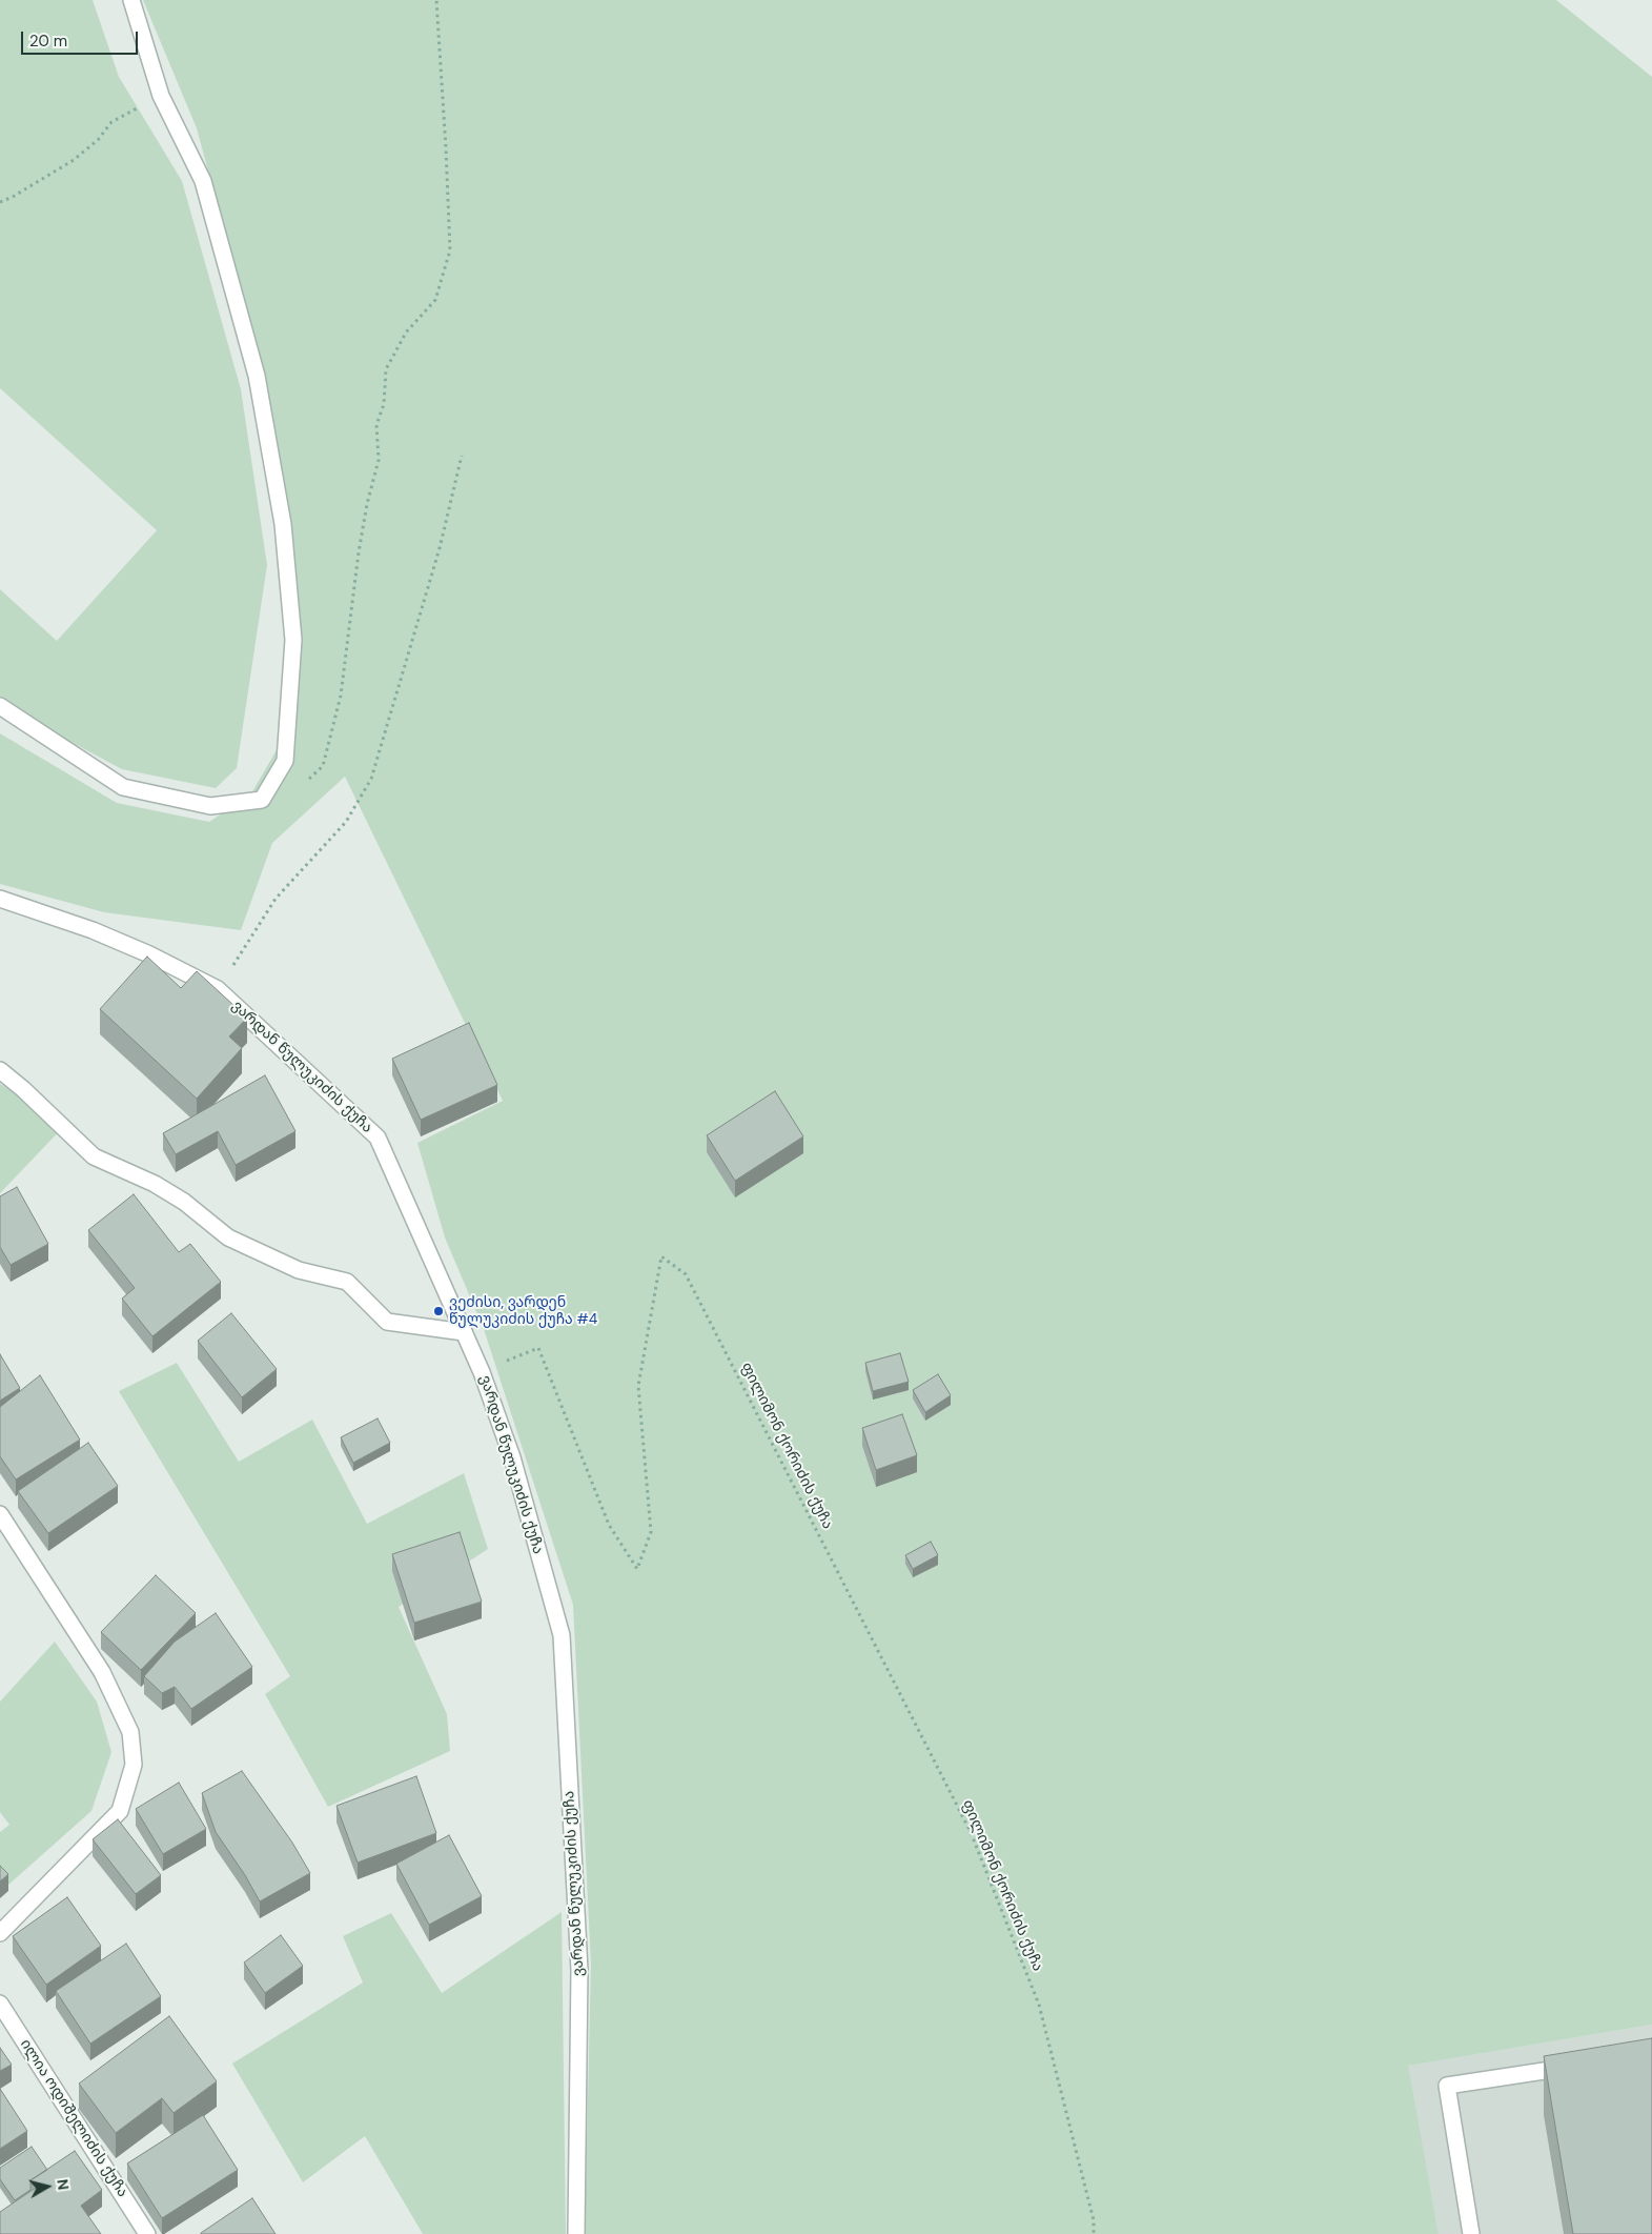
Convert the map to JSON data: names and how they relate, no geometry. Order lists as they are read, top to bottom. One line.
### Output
{"streets":{"street":["ვარდან წულუკიძის ქუჩა","ილია ოდიშელიძის ქუჩა"],"path":["ფილიმონ ქორიძის ქუჩა"]},"crossings":[["ვარდან წულუკიძის ქუჩა","ფილიმონ ქორიძის ქუჩა"]],"places":["ვეძისი, ვარდენ წულუკიძის ქუჩა #4"],"scale_bar":"20 m","north":"right"}
